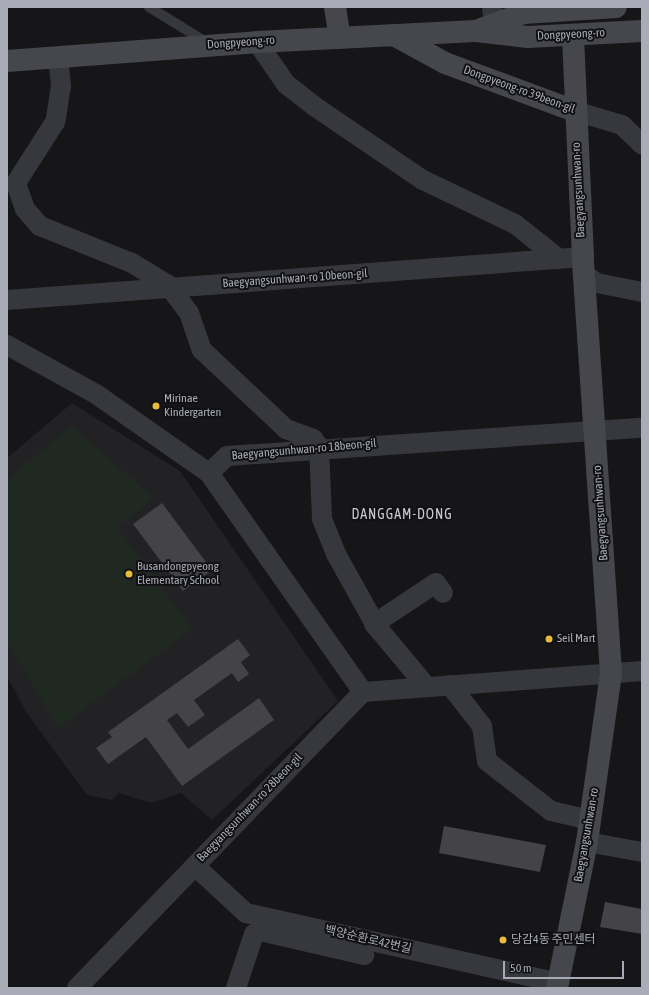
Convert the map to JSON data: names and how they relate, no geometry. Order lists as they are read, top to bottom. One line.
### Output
{"streets":{"main road":["Dongpyeong-ro","Dongpyeong-ro 39beon-gil","Baegyangsunhwan-ro"],"street":["Baegyangsunhwan-ro 10beon-gil","Baegyangsunhwan-ro 18beon-gil","Baegyangsunhwan-ro 28beon-gil","백양순환로42번길"]},"crossings":[["Dongpyeong-ro","Dongpyeong-ro 39beon-gil"],["Dongpyeong-ro","Baegyangsunhwan-ro"],["Dongpyeong-ro 39beon-gil","Baegyangsunhwan-ro"],["Baegyangsunhwan-ro","Baegyangsunhwan-ro 10beon-gil"],["Baegyangsunhwan-ro","Baegyangsunhwan-ro 18beon-gil"],["Baegyangsunhwan-ro","백양순환로42번길"],["Baegyangsunhwan-ro 28beon-gil","백양순환로42번길"]],"districts":["DANGGAM-DONG"],"places":["Mirinae Kindergarten","Busandongpyeong Elementary School","Seil Mart","당감4동 주민센터"],"scale_bar":"50 m"}
